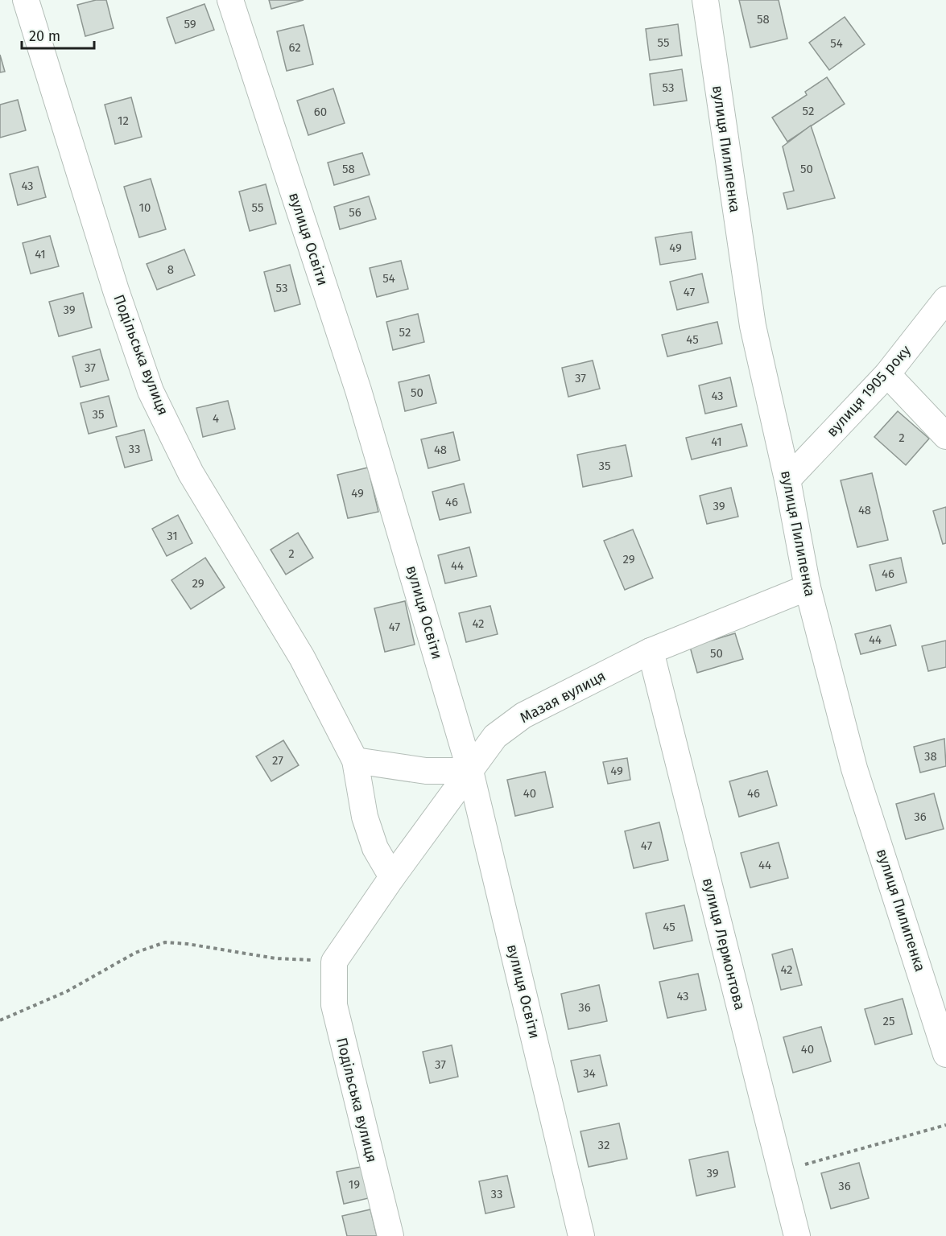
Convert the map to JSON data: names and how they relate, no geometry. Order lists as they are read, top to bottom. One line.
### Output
{"streets":{"street":["вулиця Пилипенка","вулиця Освіти","Подільська вулиця","вулиця 1905 року","Мазая вулиця","вулиця Лермонтова"]},"crossings":[["вулиця Пилипенка","вулиця 1905 року"],["вулиця Пилипенка","Мазая вулиця"],["вулиця Освіти","Мазая вулиця"],["Подільська вулиця","Мазая вулиця"],["Мазая вулиця","вулиця Лермонтова"]],"house_numbers":["58","59","55","54","62","53","52","60","12","58","50","43","10","55","56","49","41","8","54","53","47","39","52","45","37","37","50","43","35","4","2","41","33","48","35","49","46","39","48","31","2","29","44","46","29","42","47","44","50","38","27","49","40","46","36","47","44","45","42","43","36","25","40","37","34","32","39","19","36","33"],"scale_bar":"20 m"}
